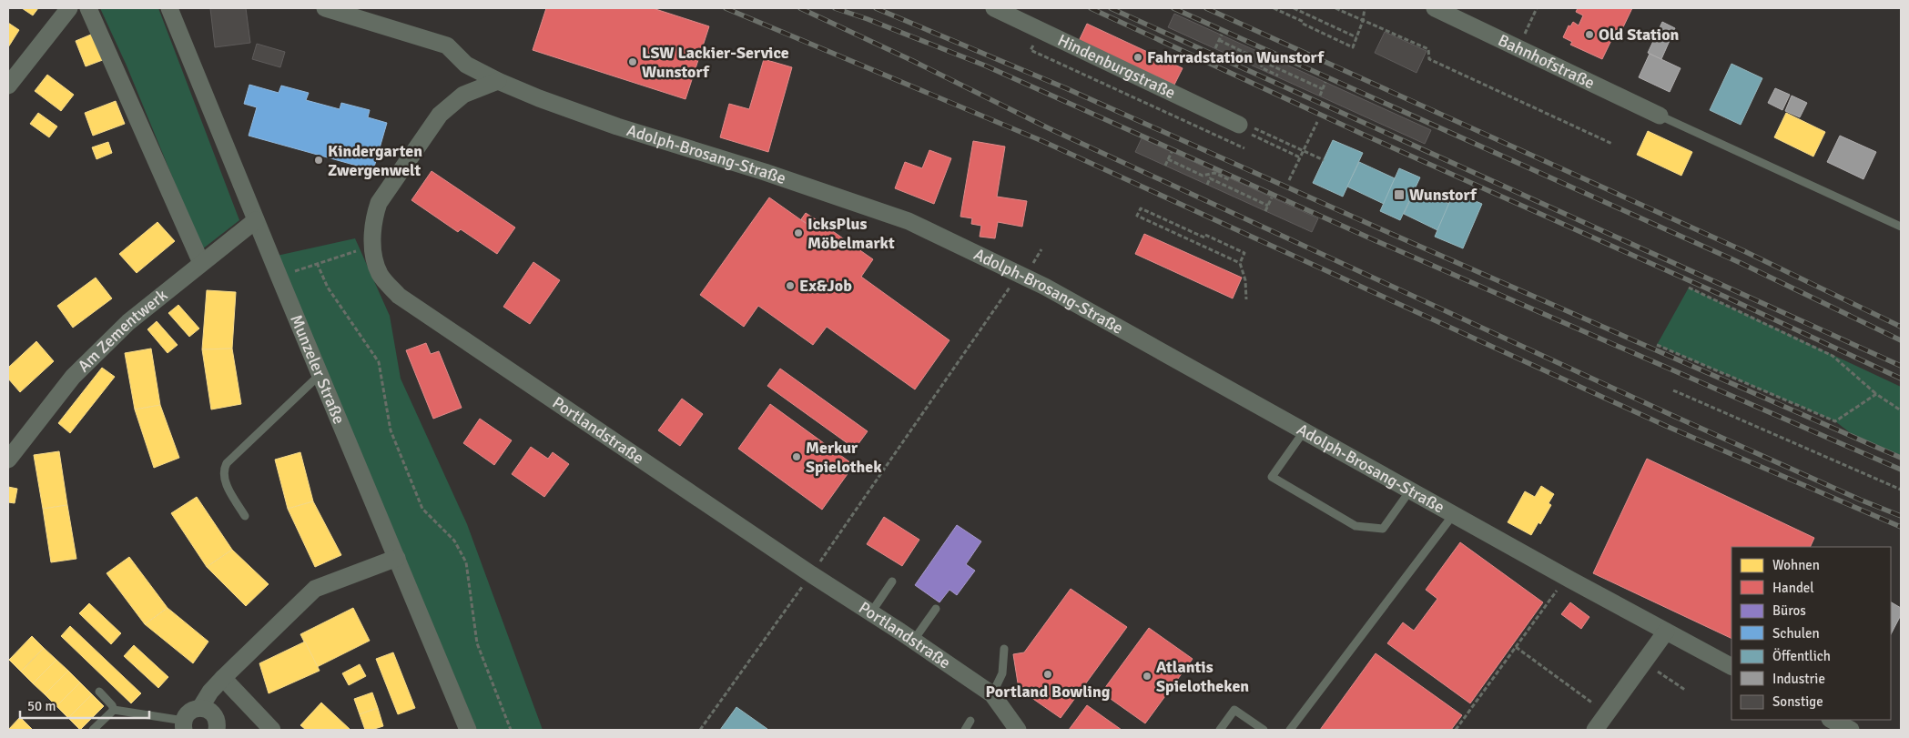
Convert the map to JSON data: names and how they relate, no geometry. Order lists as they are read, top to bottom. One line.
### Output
{"streets":{"street":["Bahnhofstraße","Hindenburgstraße","Adolph-Brosang-Straße","Am Zementwerk","Munzeler Straße","Portlandstraße"]},"crossings":[["Adolph-Brosang-Straße","Portlandstraße"],["Am Zementwerk","Munzeler Straße"]],"places":{"other":["Old Station","Fahrradstation Wunstorf","LSW Lackier-Service Wunstorf","Kindergarten Zwergenwelt","IcksPlus Möbelmarkt","Ex&Job","Merkur Spielothek","Portland Bowling","Atlantis Spielotheken"],"transit":["Wunstorf"]},"legend":["Wohnen","Handel","Büros","Schulen","Öffentlich","Industrie","Sonstige"],"scale_bar":"50 m"}
